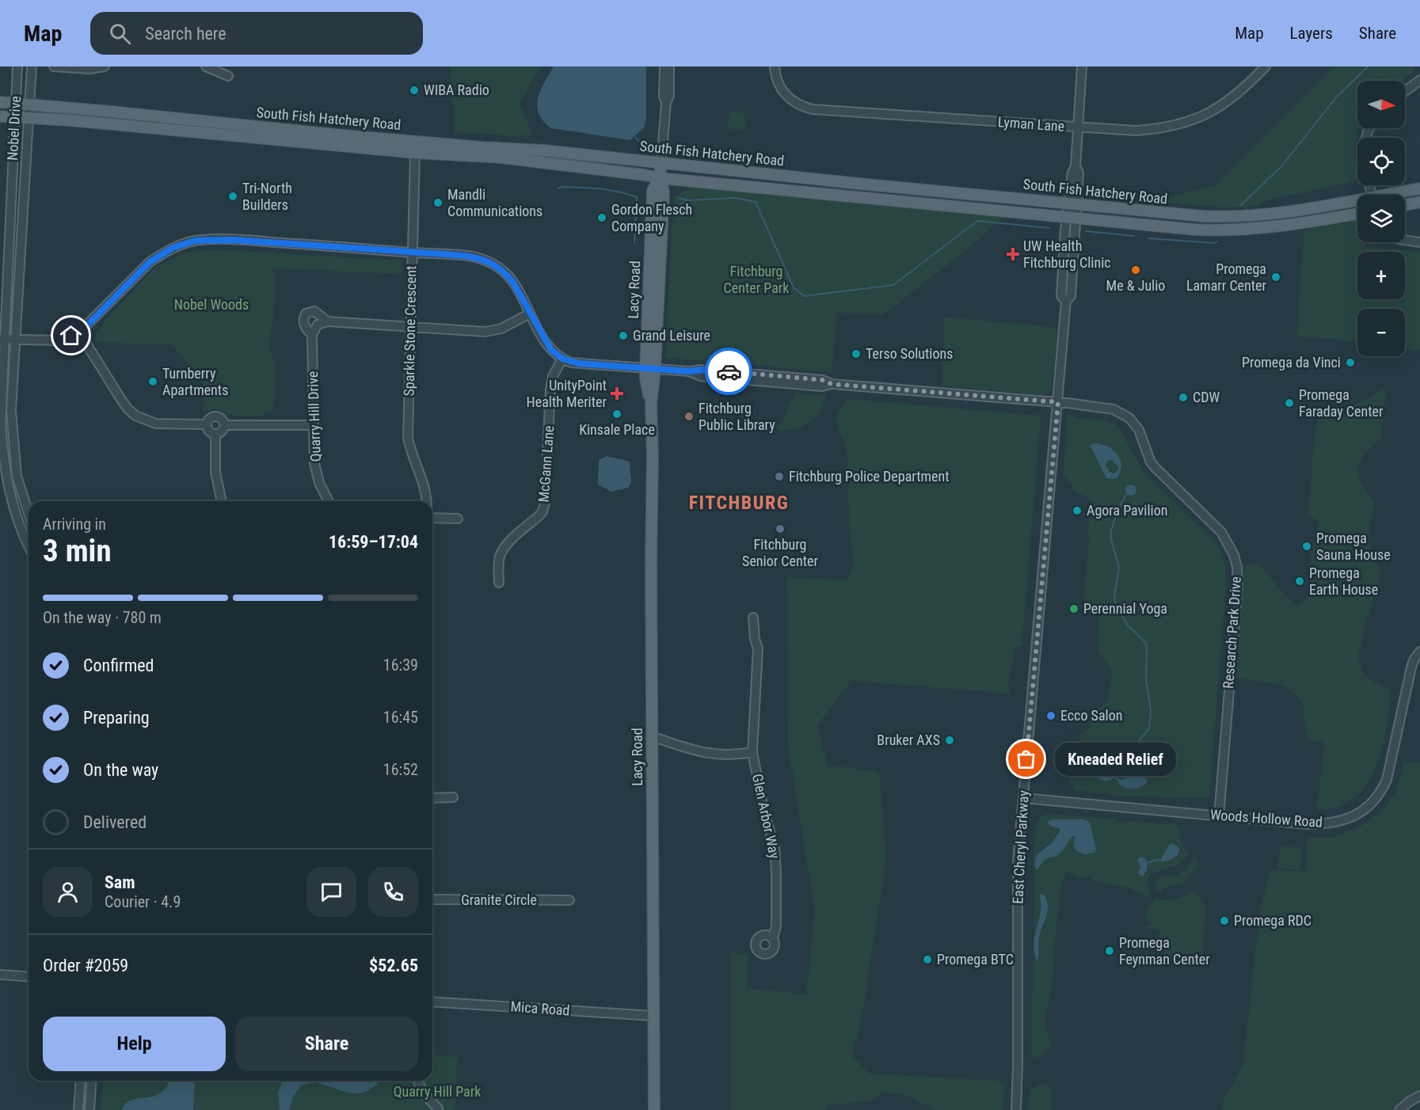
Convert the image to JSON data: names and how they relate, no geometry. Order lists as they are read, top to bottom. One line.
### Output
{"streets":{"main road":["South Fish Hatchery Road","Lacy Road"],"street":["Lyman Lane","Nobel Drive","Sparkle Stone Crescent","Quarry Hill Drive","McGann Lane","Research Park Drive","Glen Arbor Way","Woods Hollow Road","East Cheryl Parkway","Granite Circle","Mica Road"]},"crossings":[["South Fish Hatchery Road","Nobel Drive"],["South Fish Hatchery Road","Lacy Road"],["South Fish Hatchery Road","Sparkle Stone Crescent"],["South Fish Hatchery Road","East Cheryl Parkway"],["Lyman Lane","East Cheryl Parkway"],["Lacy Road","Research Park Drive"],["Lacy Road","Mica Road"],["McGann Lane","Research Park Drive"],["Research Park Drive","Woods Hollow Road"],["Research Park Drive","East Cheryl Parkway"],["Woods Hollow Road","East Cheryl Parkway"]],"districts":["FITCHBURG"],"parks":["Fitchburg Center Park","Nobel Woods","Quarry Hill Park"],"places":{"other":["WIBA Radio","Tri-North Builders","Mandli Communications","Gordon Flesch Company","Me & Julio","Promega Lamarr Center","Grand Leisure","Terso Solutions","Promega da Vinci","Turnberry Apartments","CDW","Promega Faraday Center","Kinsale Place","Fitchburg Public Library","Fitchburg Police Department","Agora Pavilion","Fitchburg Senior Center","Promega Sauna House","Promega Earth House","Perennial Yoga","Ecco Salon","Bruker AXS","Kneaded Relief","Promega RDC","Promega Feynman Center","Promega BTC"],"health":["UW Health Fitchburg Clinic","UnityPoint Health Meriter"]},"north":"right","page":{"header":"Map","search":"Search here","nav":["Map","Layers","Share"],"map_buttons":["+","−"],"heading":["3 min","Arriving in","16:59–17:04"],"panel":["Sam","Courier · 4.9","Order #2059","$52.65"],"bar":"On the way · 780 m","list":[["Confirmed","16:39"],["Preparing","16:45"],["On the way","16:52"],"Delivered"],"bubble":"Kneaded Relief","buttons":["Help","Share"]}}
